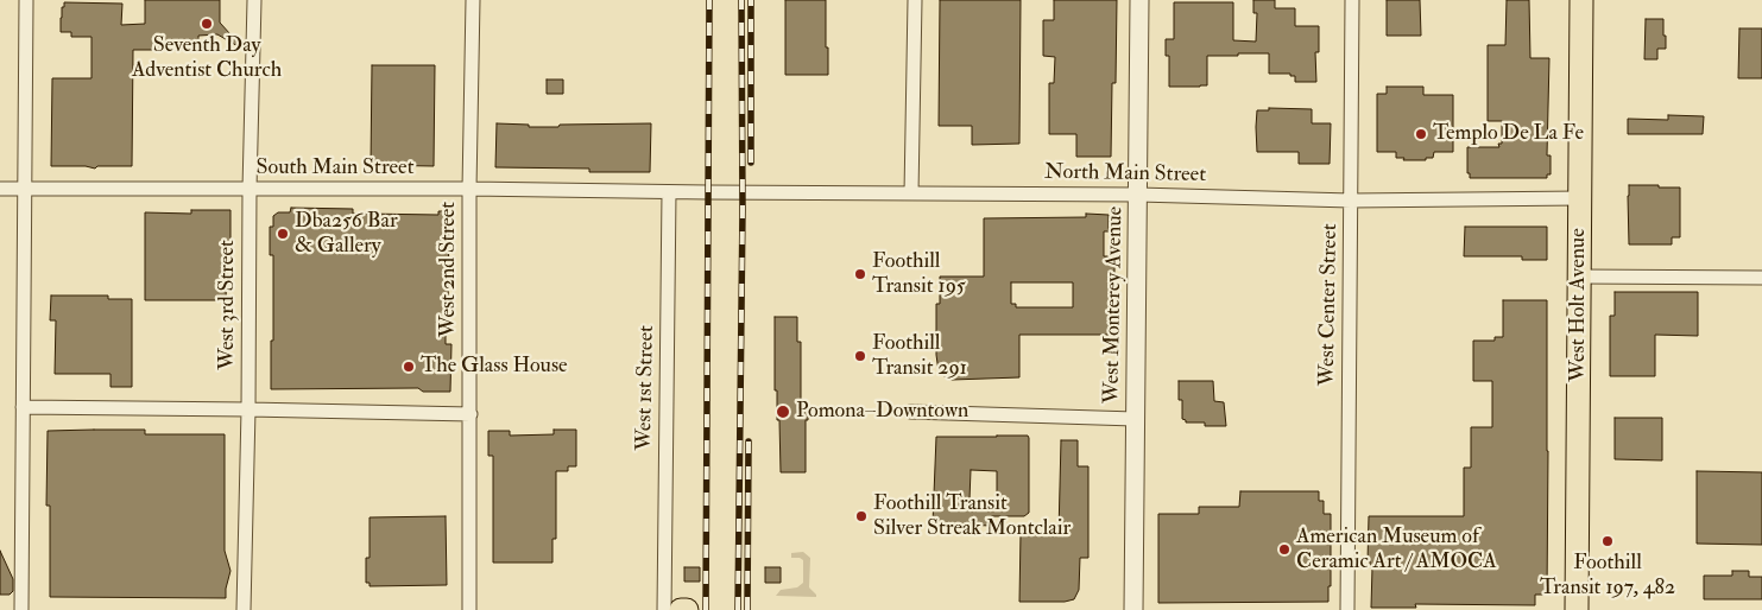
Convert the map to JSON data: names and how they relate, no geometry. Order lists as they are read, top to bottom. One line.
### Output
{"streets":{"main road":["West Holt Avenue"],"street":["South Main Street","North Main Street","West 2nd Street","West 3rd Street","West Monterey Avenue","West Center Street","West 1st Street"]},"crossings":[["South Main Street","North Main Street"],["South Main Street","West 2nd Street"],["South Main Street","West 3rd Street"],["South Main Street","West 1st Street"],["North Main Street","West Monterey Avenue"],["North Main Street","West Center Street"],["North Main Street","West Holt Avenue"],["North Main Street","West 1st Street"]],"places":["Seventh Day Adventist Church","Templo De La Fe","Dba256 Bar & Gallery","Foothill Transit 195","Foothill Transit 291","The Glass House","Pomona–Downtown","Foothill Transit Silver Streak Montclair","Foothill Transit 197, 482","American Museum of Ceramic Art / AMOCA"]}
